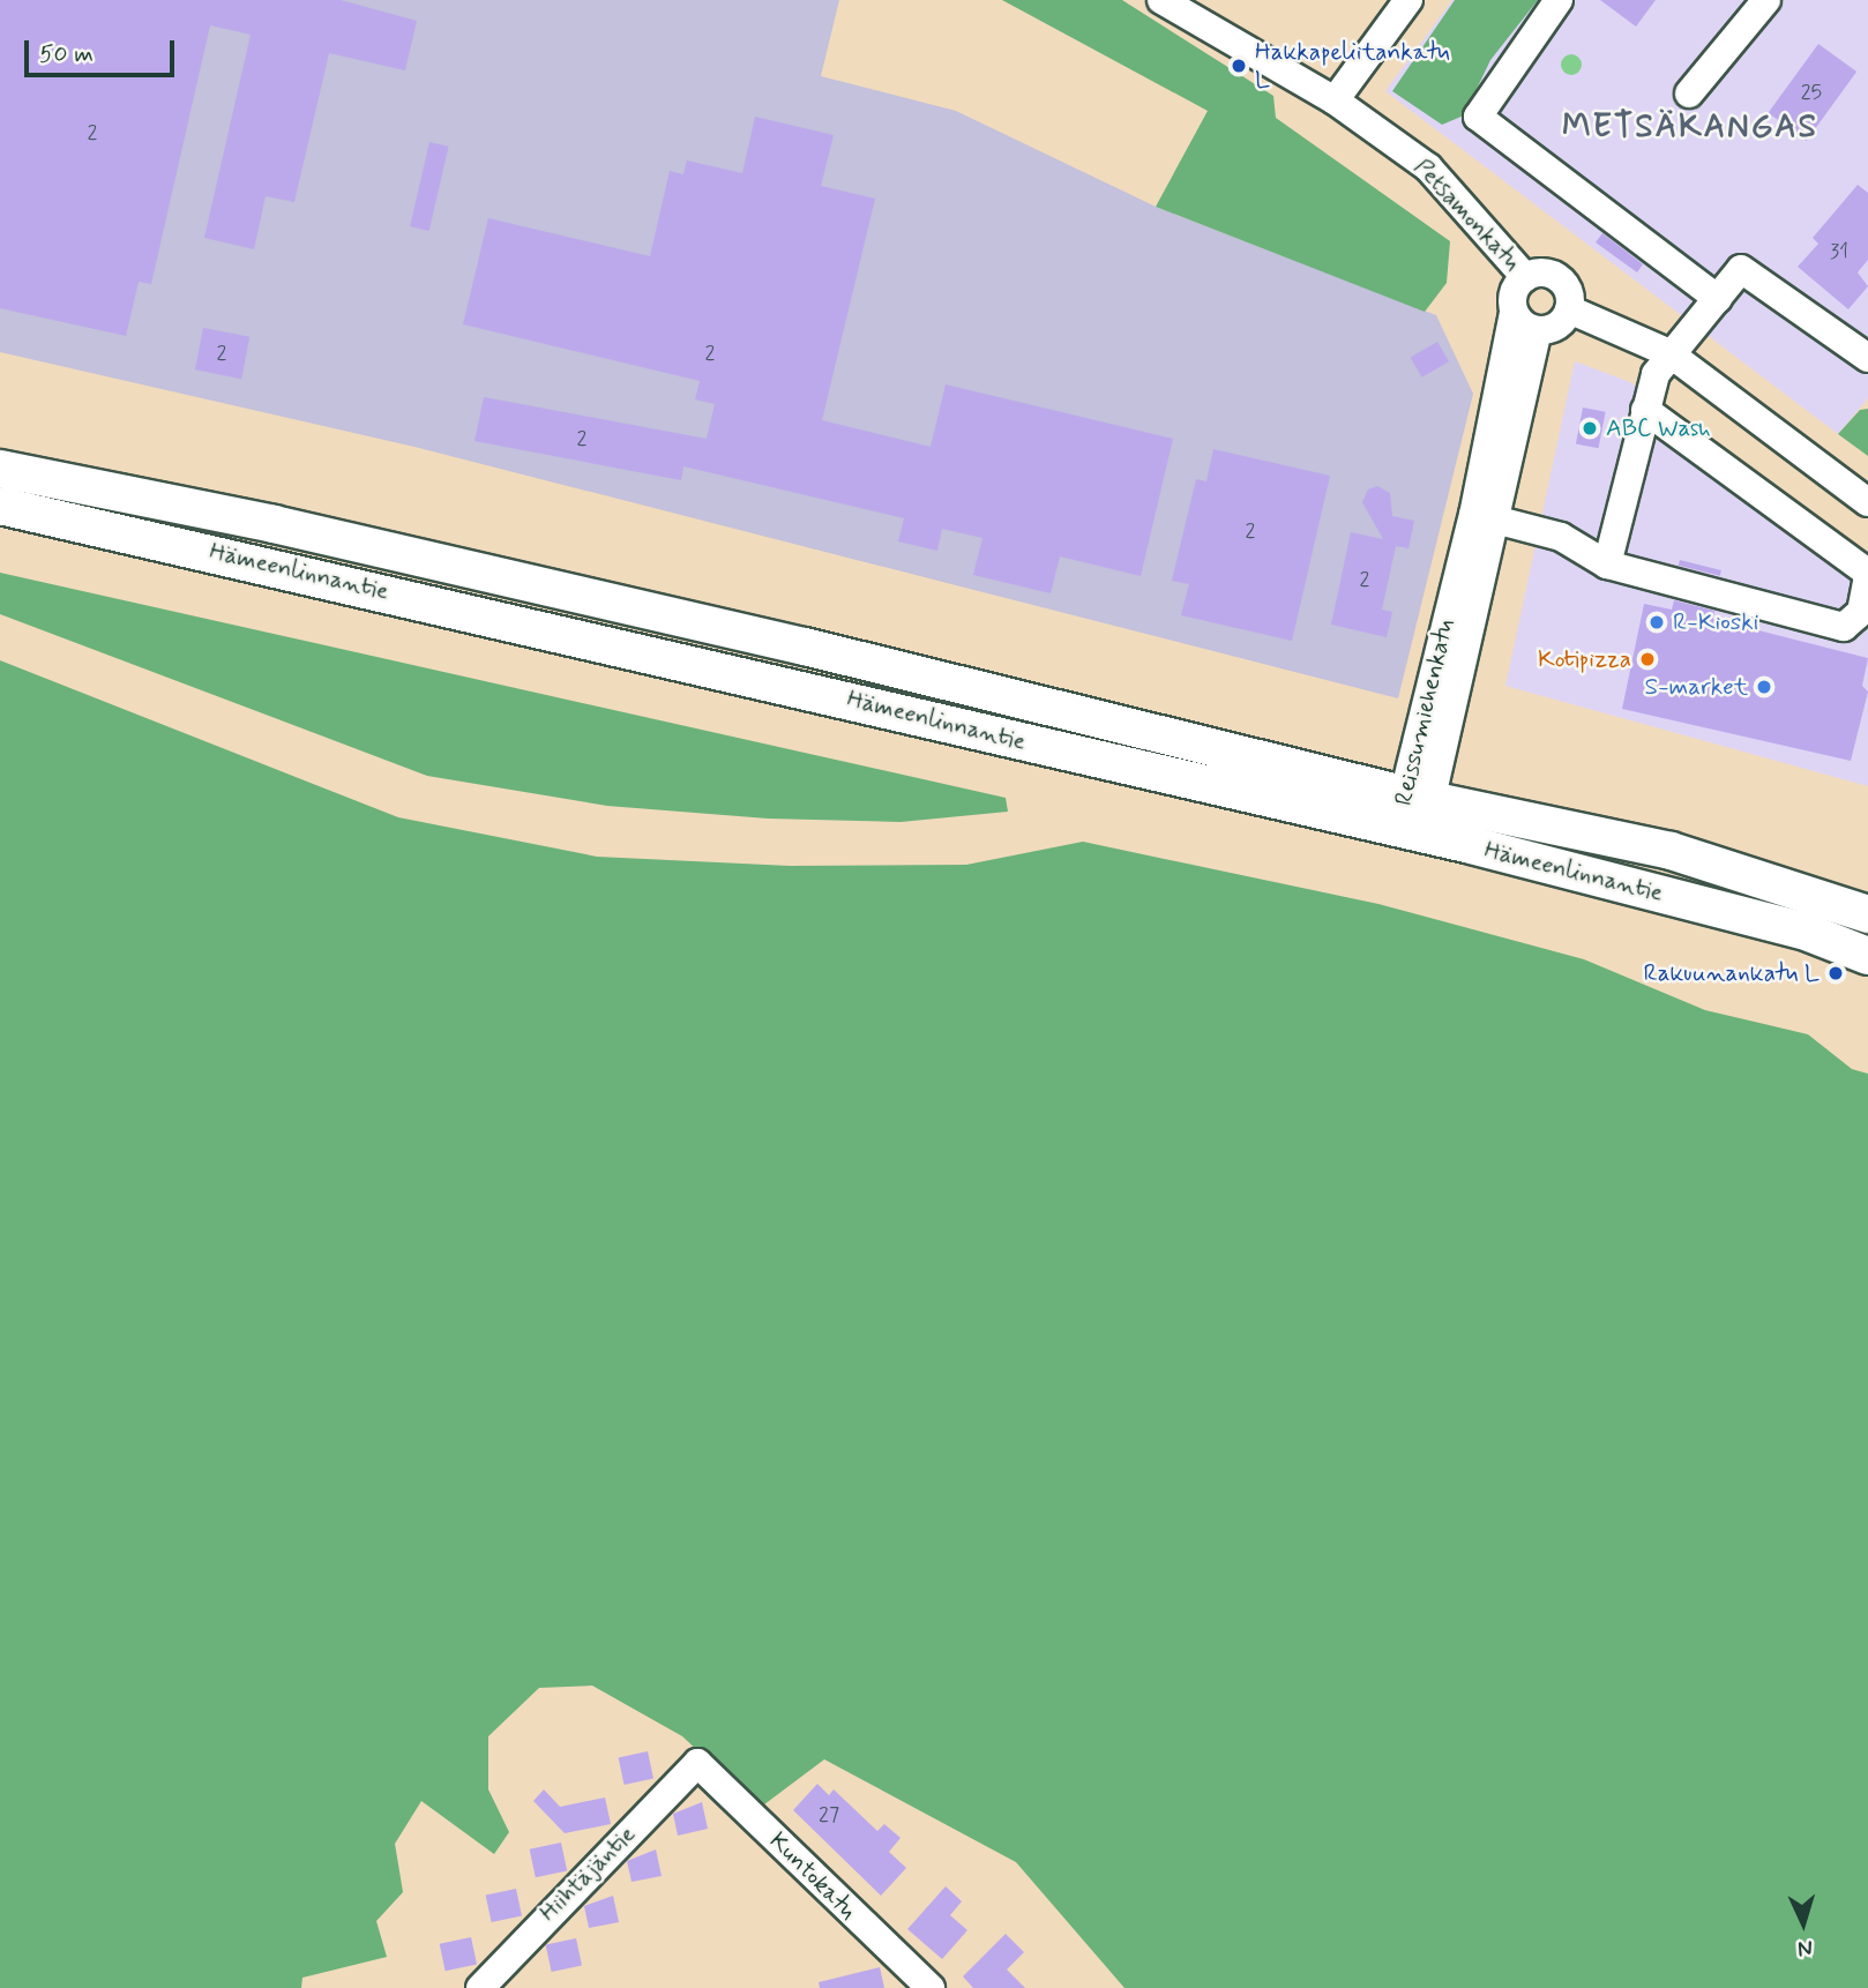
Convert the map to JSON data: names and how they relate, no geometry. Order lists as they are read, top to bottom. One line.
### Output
{"streets":{"main road":["Hämeenlinnantie"],"street":["Petsamonkatu","Reissumiehenkatu","Hiihtäjäntie","Kuntokatu"]},"crossings":[["Petsamonkatu","Reissumiehenkatu"],["Hämeenlinnantie","Reissumiehenkatu"],["Hiihtäjäntie","Kuntokatu"]],"districts":["METSÄKANGAS"],"places":["Hakkapeliitankatu L","ABC Wash","R-Kioski","Kotipizza","S-market","Rakuunankatu L"],"house_numbers":["25","2","31","2","2","2","2","2","27"],"scale_bar":"50 m","north":"bottom"}
